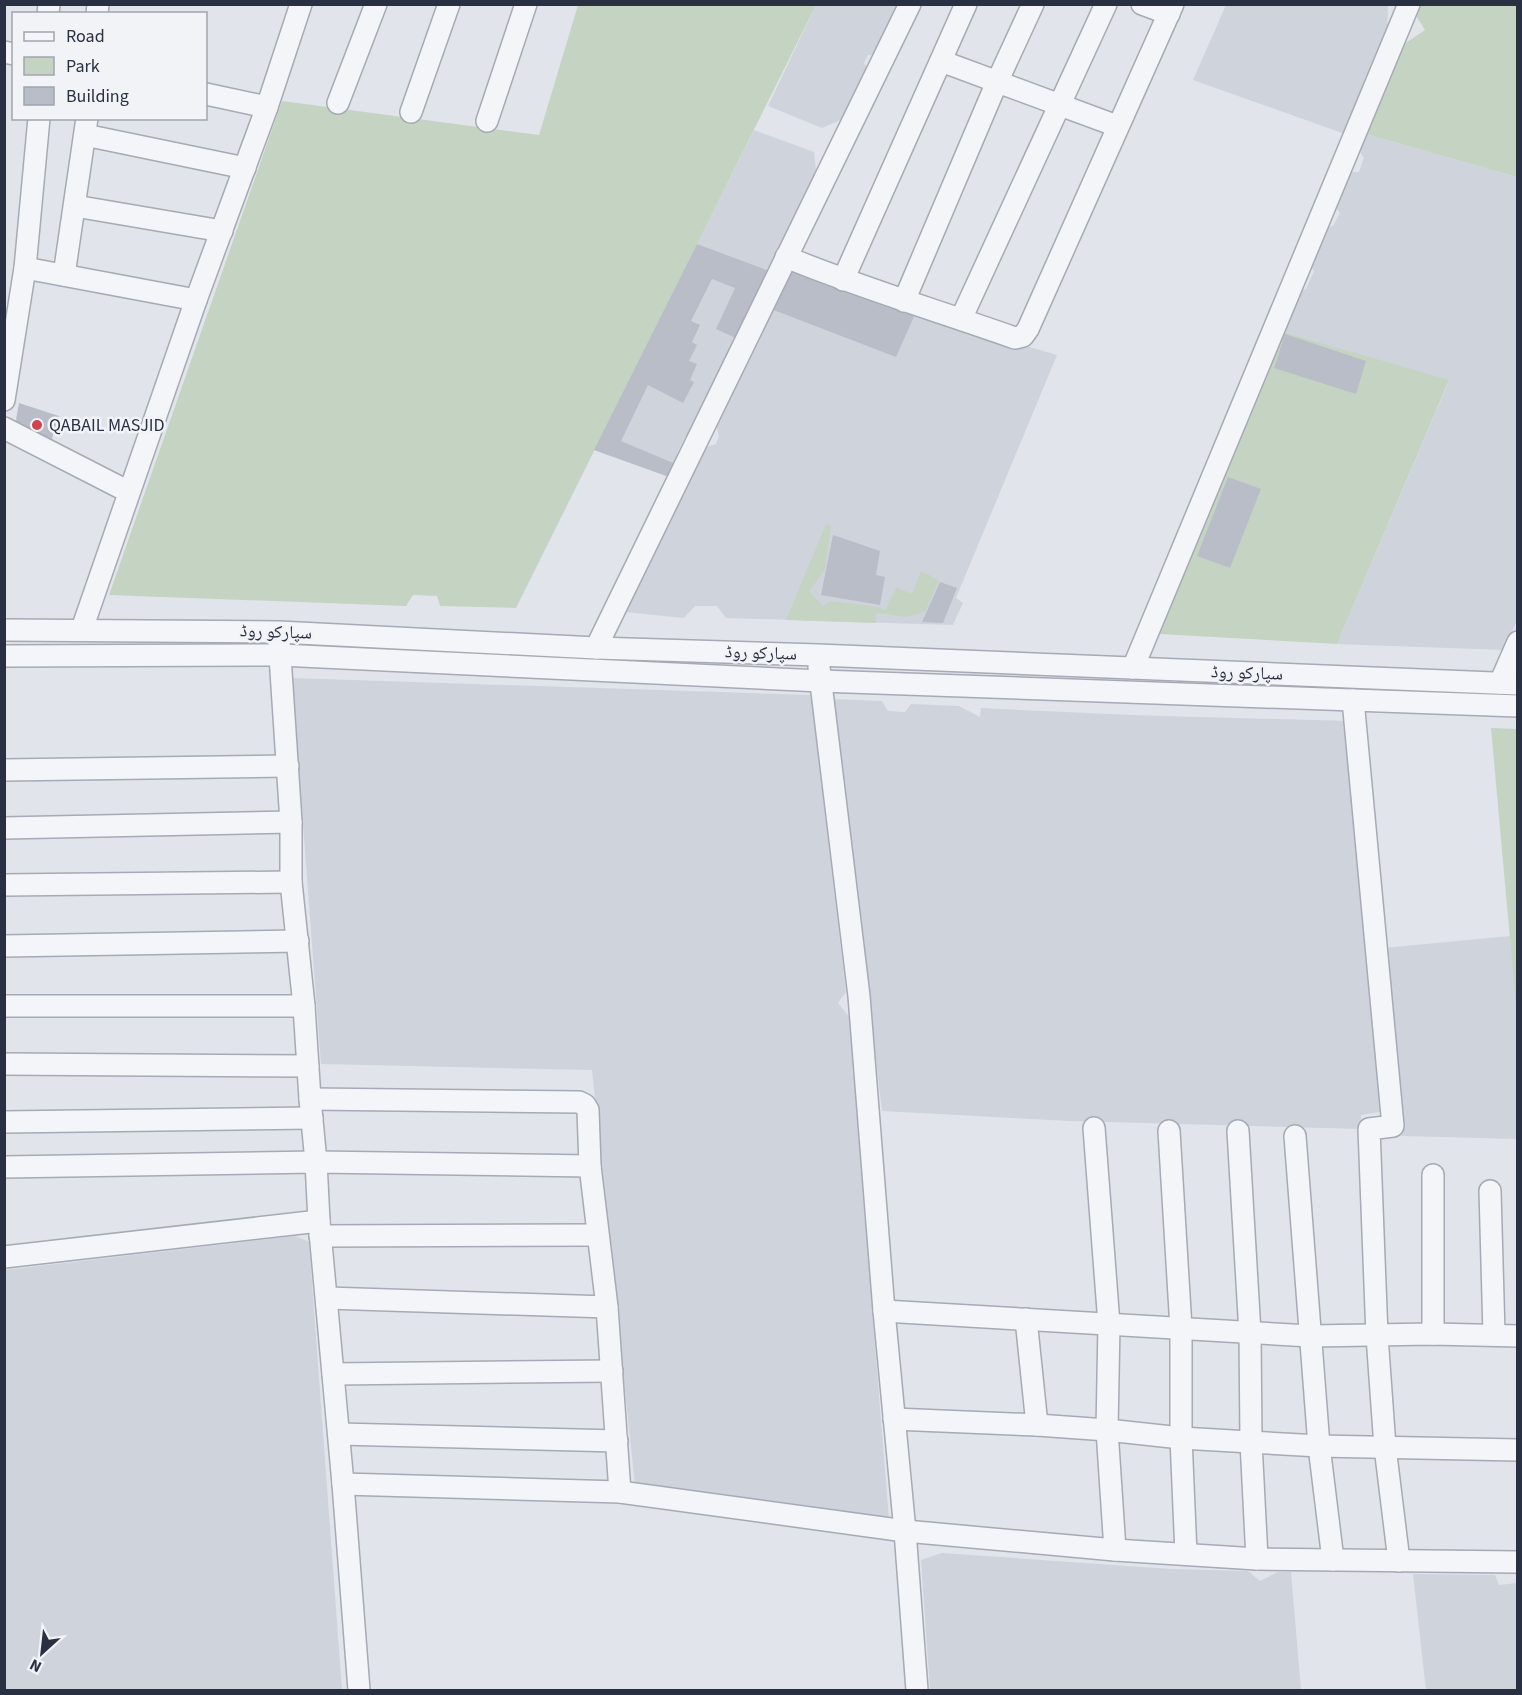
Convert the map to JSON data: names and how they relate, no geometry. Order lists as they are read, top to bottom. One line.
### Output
{"streets":{"street":["سپارکو روڈ"]},"places":["QABAIL MASJID"],"legend":["Road","Park","Building"],"north":"bottom left"}
